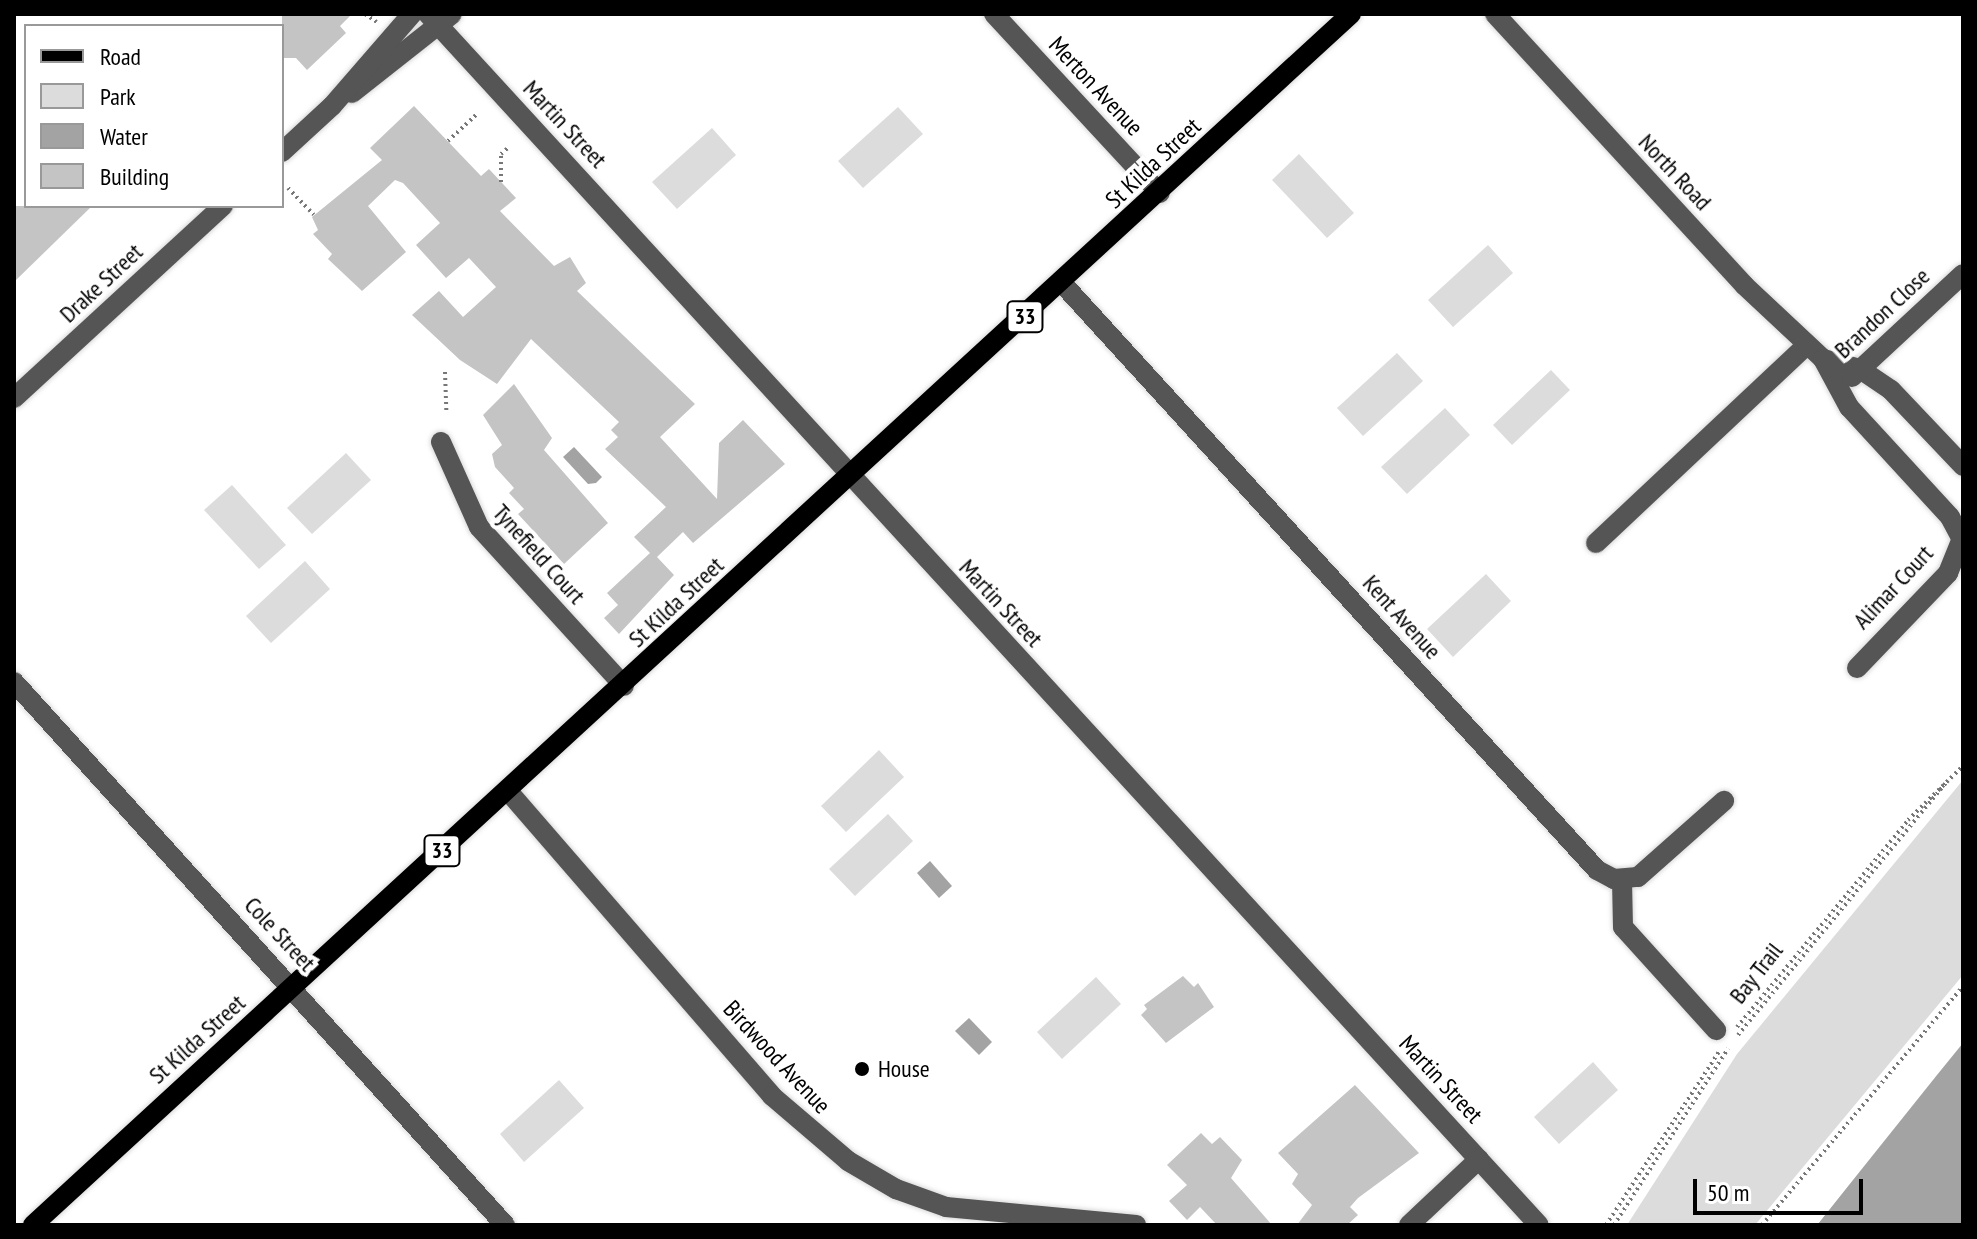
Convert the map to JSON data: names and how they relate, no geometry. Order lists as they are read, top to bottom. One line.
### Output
{"streets":{"main road":["St Kilda Street","33"],"street":["Merton Avenue","Martin Street","North Road","Drake Street","Brandon Close","Tynefield Court","Alimar Court","Kent Avenue","Cole Street","Birdwood Avenue"],"path":["Bay Trail"]},"crossings":[["Merton Avenue","St Kilda Street"],["Martin Street","St Kilda Street"],["St Kilda Street","Tynefield Court"],["St Kilda Street","Kent Avenue"],["St Kilda Street","Cole Street"],["St Kilda Street","Birdwood Avenue"],["North Road","Brandon Close"],["North Road","Alimar Court"]],"places":["House"],"legend":["Road","Park","Water","Building"],"scale_bar":"50 m"}
